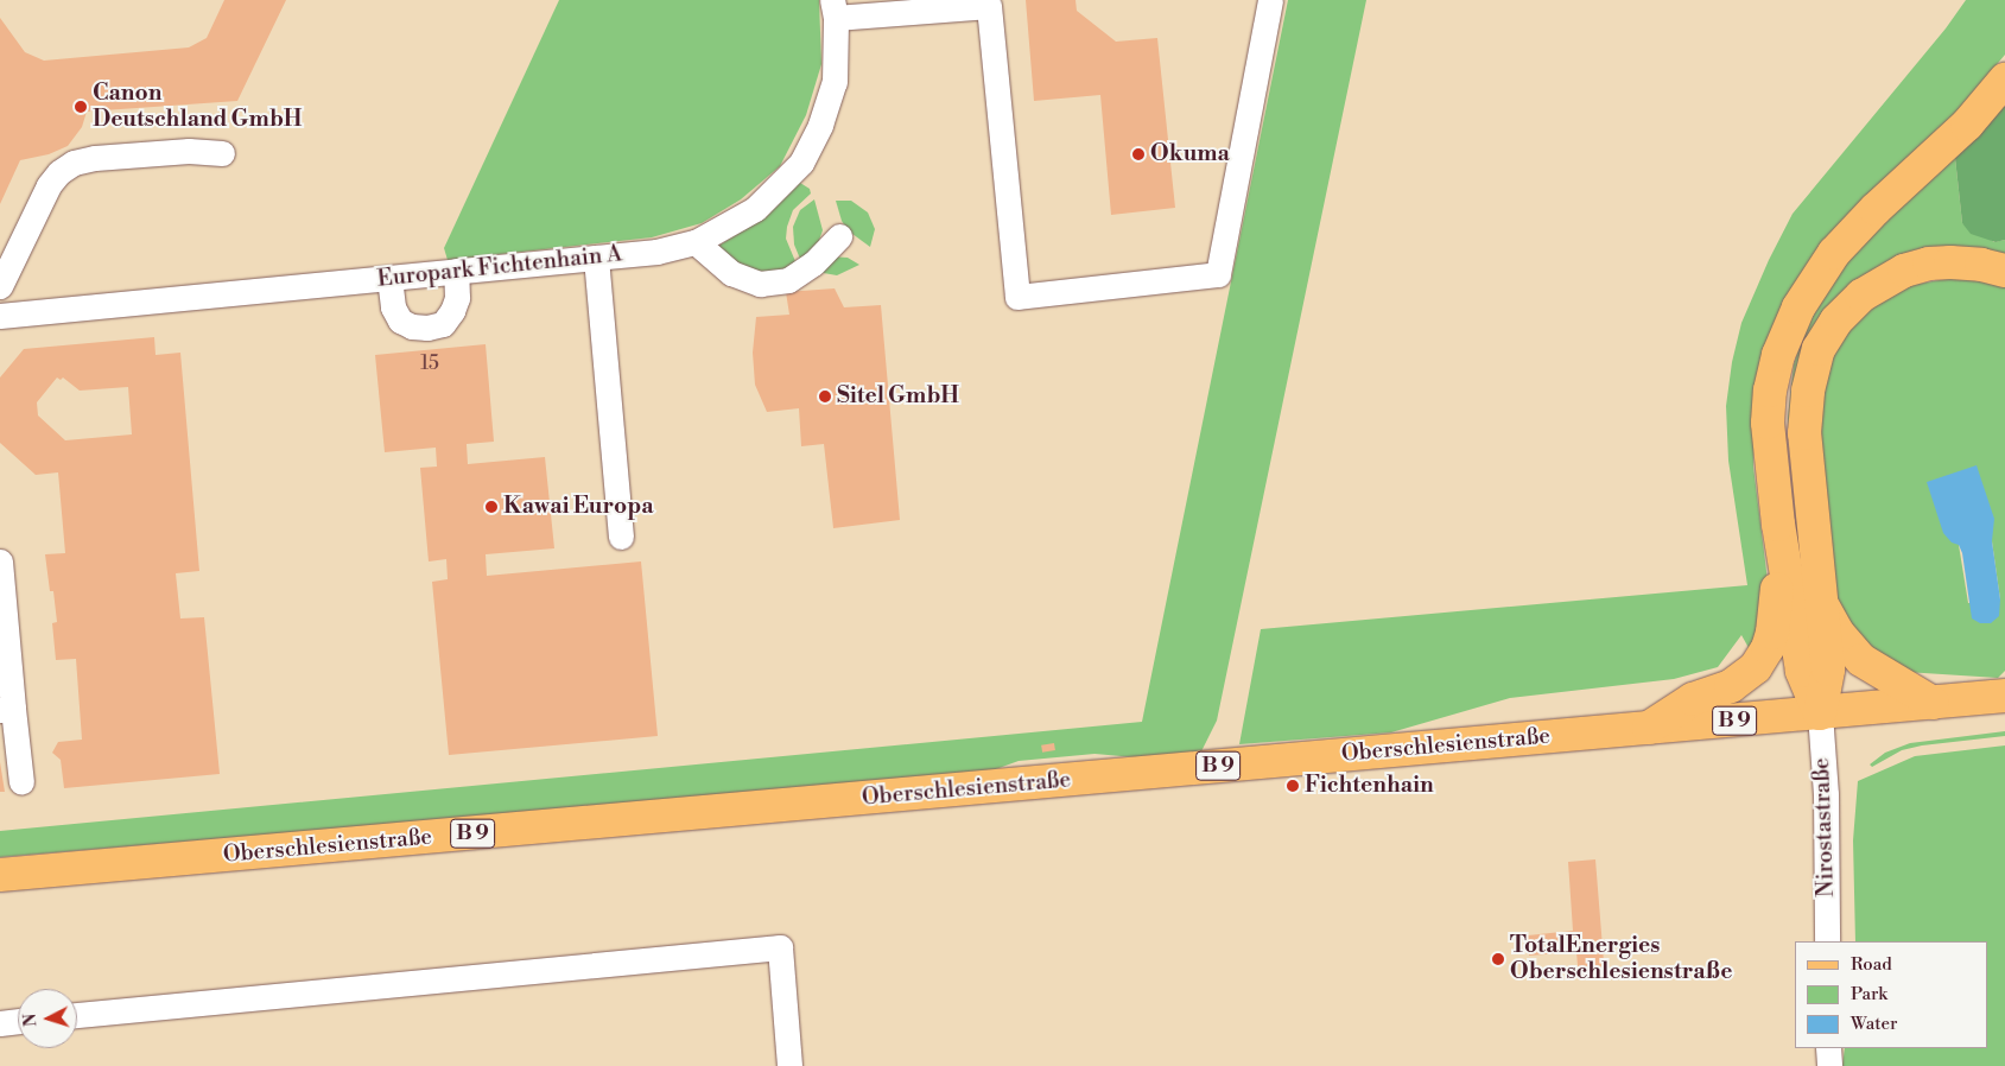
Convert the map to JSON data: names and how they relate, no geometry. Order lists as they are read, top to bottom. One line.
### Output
{"streets":{"main road":["B 9","Oberschlesienstraße"],"street":["Europark Fichtenhain A","Nirostastraße"]},"crossings":[["B 9","Oberschlesienstraße"],["Oberschlesienstraße","Nirostastraße"]],"places":["Canon Deutschland GmbH","Okuma","Sitel GmbH","Kawai Europa","Fichtenhain","TotalEnergies Oberschlesienstraße"],"house_numbers":["15"],"legend":["Road","Park","Water"],"north":"left"}
